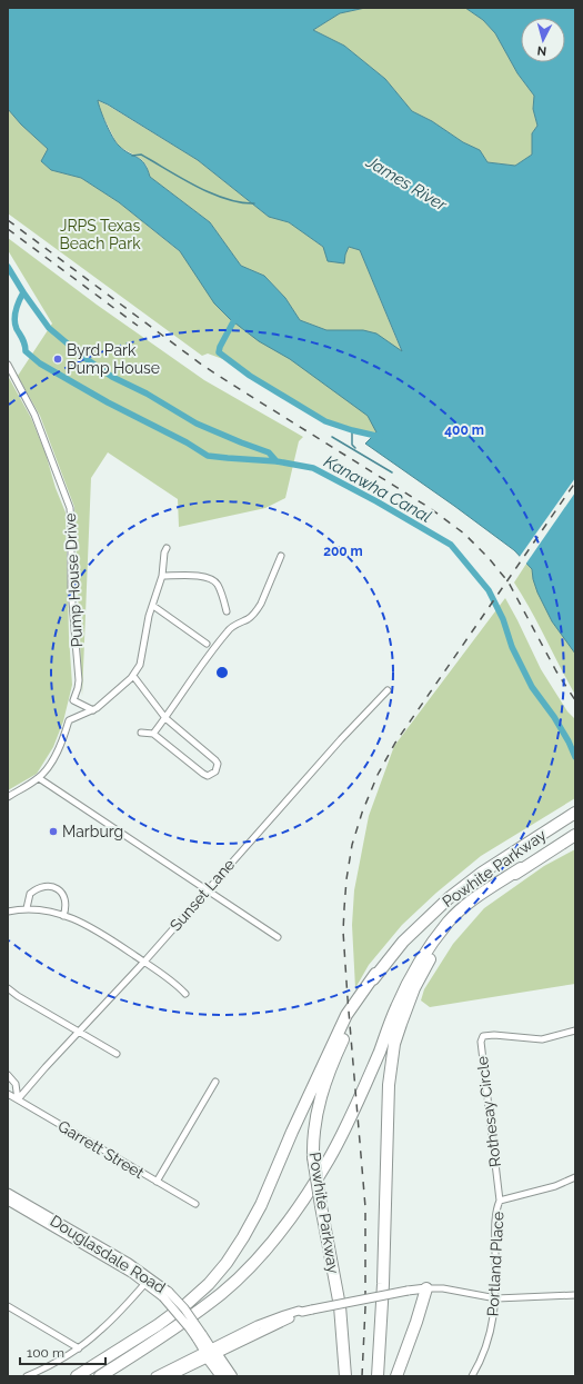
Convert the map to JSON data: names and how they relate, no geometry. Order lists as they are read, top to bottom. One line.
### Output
{"streets":{"highway":["Powhite Parkway"],"street":["Pump House Drive","Sunset Lane","Rothesay Circle","Garrett Street","Douglasdale Road","Portland Place"]},"crossings":[["Sunset Lane","Garrett Street"],["Rothesay Circle","Portland Place"]],"water":["James River","Kanawha Canal"],"parks":["JRPS Texas Beach Park"],"places":["Byrd Park Pump House","Marburg"],"scale_bar":"100 m","north":"bottom","rings":["400 m","200 m"]}
